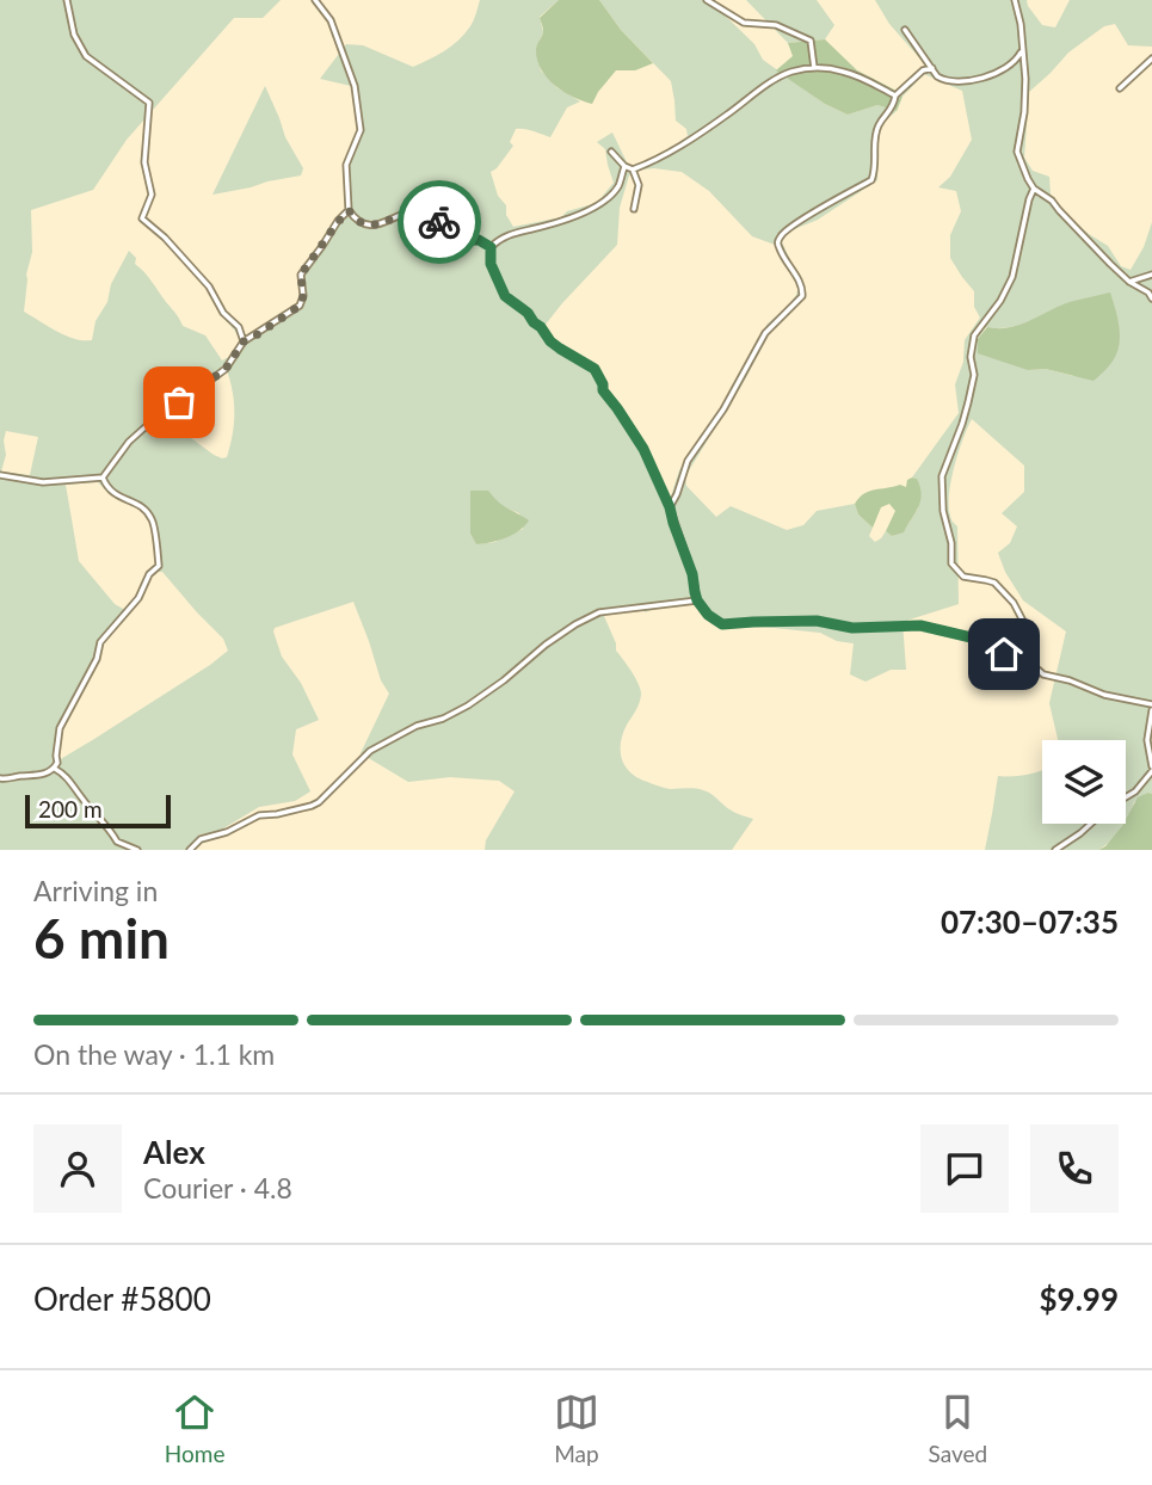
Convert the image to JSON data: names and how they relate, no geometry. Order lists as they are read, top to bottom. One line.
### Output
{"scale_bar":"200 m","page":{"scale":"200 m","heading":["6 min","Arriving in","07:30–07:35"],"panel":["Alex","Courier · 4.8","Order #5800","$9.99"],"bar":"On the way · 1.1 km","tabs":["Home","Map","Saved"]}}
